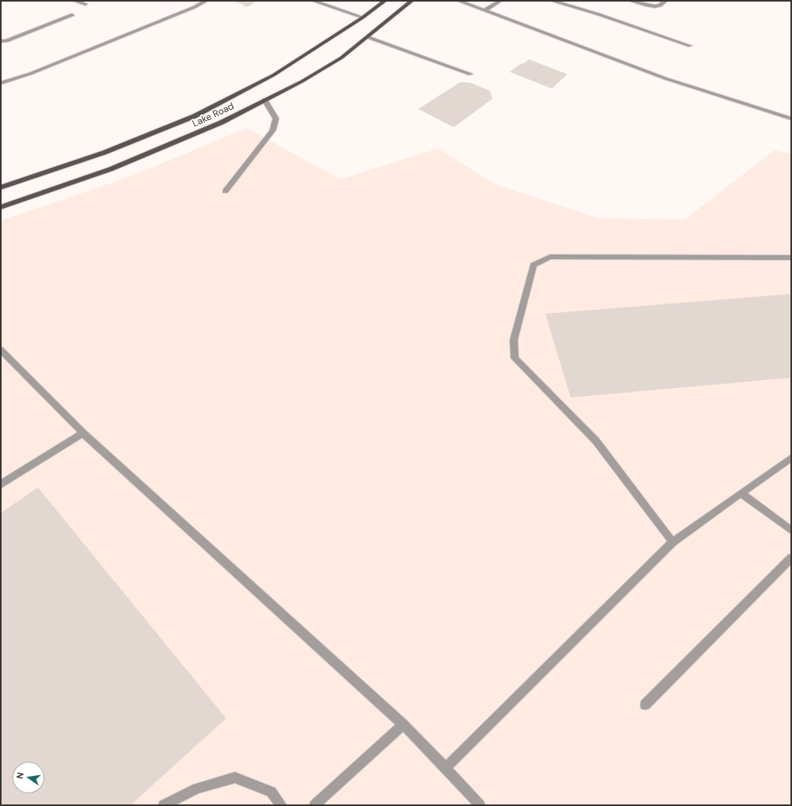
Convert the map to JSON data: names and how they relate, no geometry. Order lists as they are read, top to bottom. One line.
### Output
{"streets":{"main road":["Lake Road"]},"north":"left"}
